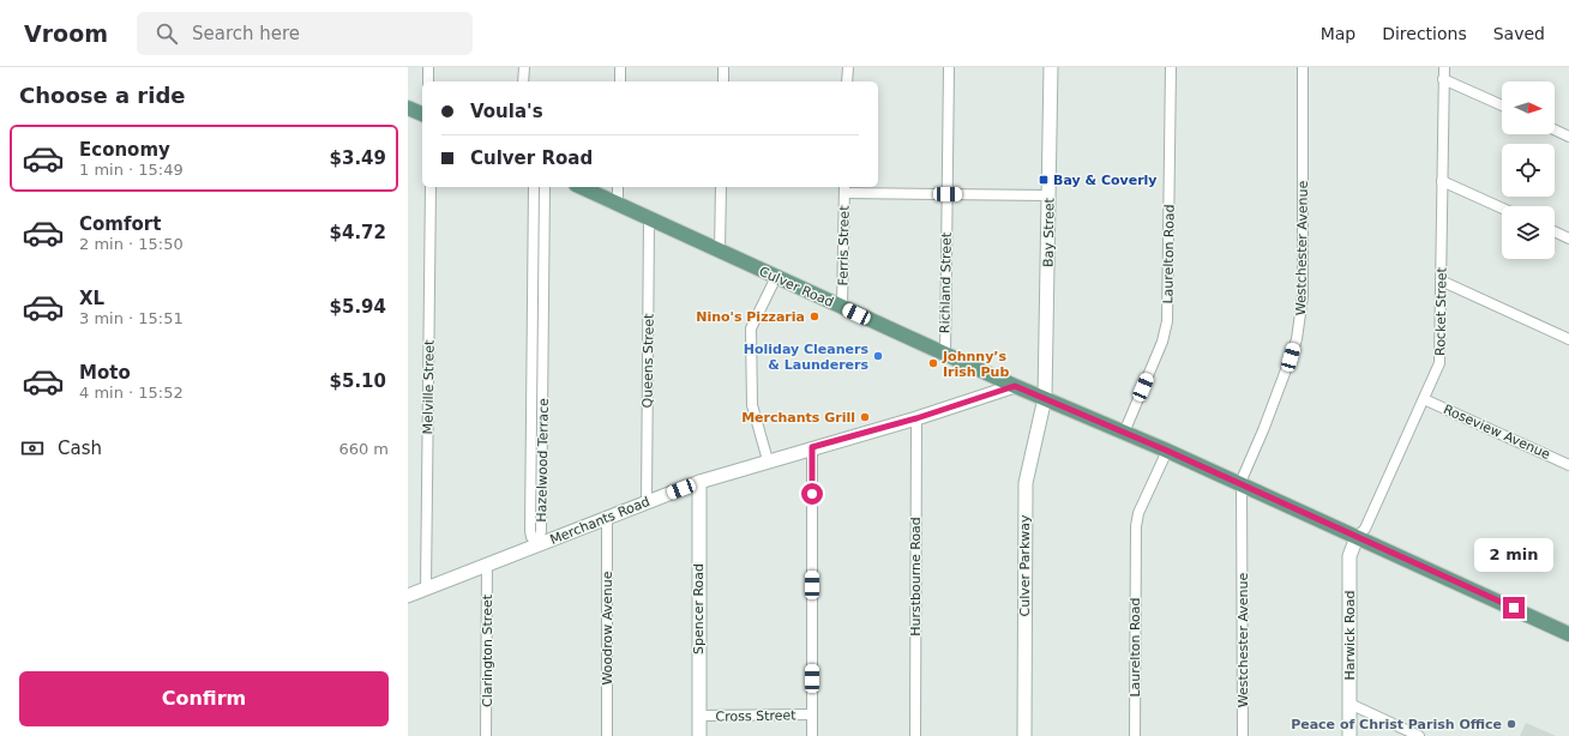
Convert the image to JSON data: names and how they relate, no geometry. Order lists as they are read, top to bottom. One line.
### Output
{"streets":{"main road":["Culver Road"],"street":["Bay Street","Ferris Street","Westchester Avenue","Laurelton Road","Richland Street","Rocket Street","Queens Street","Melville Street","Roseview Avenue","Hazelwood Terrace","Merchants Road","Culver Parkway","Hurstbourne Road","Spencer Road","Woodrow Avenue","Harwick Road","Clarington Street","Cross Street"]},"crossings":[["Bay Street","Culver Road"],["Bay Street","Culver Parkway"],["Ferris Street","Culver Road"],["Westchester Avenue","Culver Road"],["Laurelton Road","Culver Road"],["Richland Street","Culver Road"],["Culver Road","Rocket Street"],["Culver Road","Queens Street"],["Culver Road","Merchants Road"],["Culver Road","Culver Parkway"],["Culver Road","Harwick Road"],["Rocket Street","Roseview Avenue"],["Rocket Street","Harwick Road"],["Queens Street","Merchants Road"],["Melville Street","Merchants Road"],["Hazelwood Terrace","Merchants Road"],["Merchants Road","Hurstbourne Road"],["Merchants Road","Spencer Road"],["Merchants Road","Woodrow Avenue"],["Merchants Road","Clarington Street"],["Spencer Road","Cross Street"]],"places":{"transit":["Bay & Coverly"],"other":["Nino's Pizzaria","Holiday Cleaners & Launderers","Johnny’s Irish Pub","Merchants Grill","Peace of Christ Parish Office"]},"north":"right","page":{"header":"Vroom","search":"Search here","nav":["Map","Directions","Saved"],"heading":"Choose a ride","banner":["Voula's","Culver Road"],"list":[{"name":"Economy","note":"1 min · 15:49","value":"$3.49"},{"name":"Comfort","note":"2 min · 15:50","value":"$4.72"},{"name":"XL","note":"3 min · 15:51","value":"$5.94"},{"name":"Moto","note":"4 min · 15:52","value":"$5.10"}],"pay":["Cash","660 m"],"bubble":"2 min","buttons":"Confirm"}}
